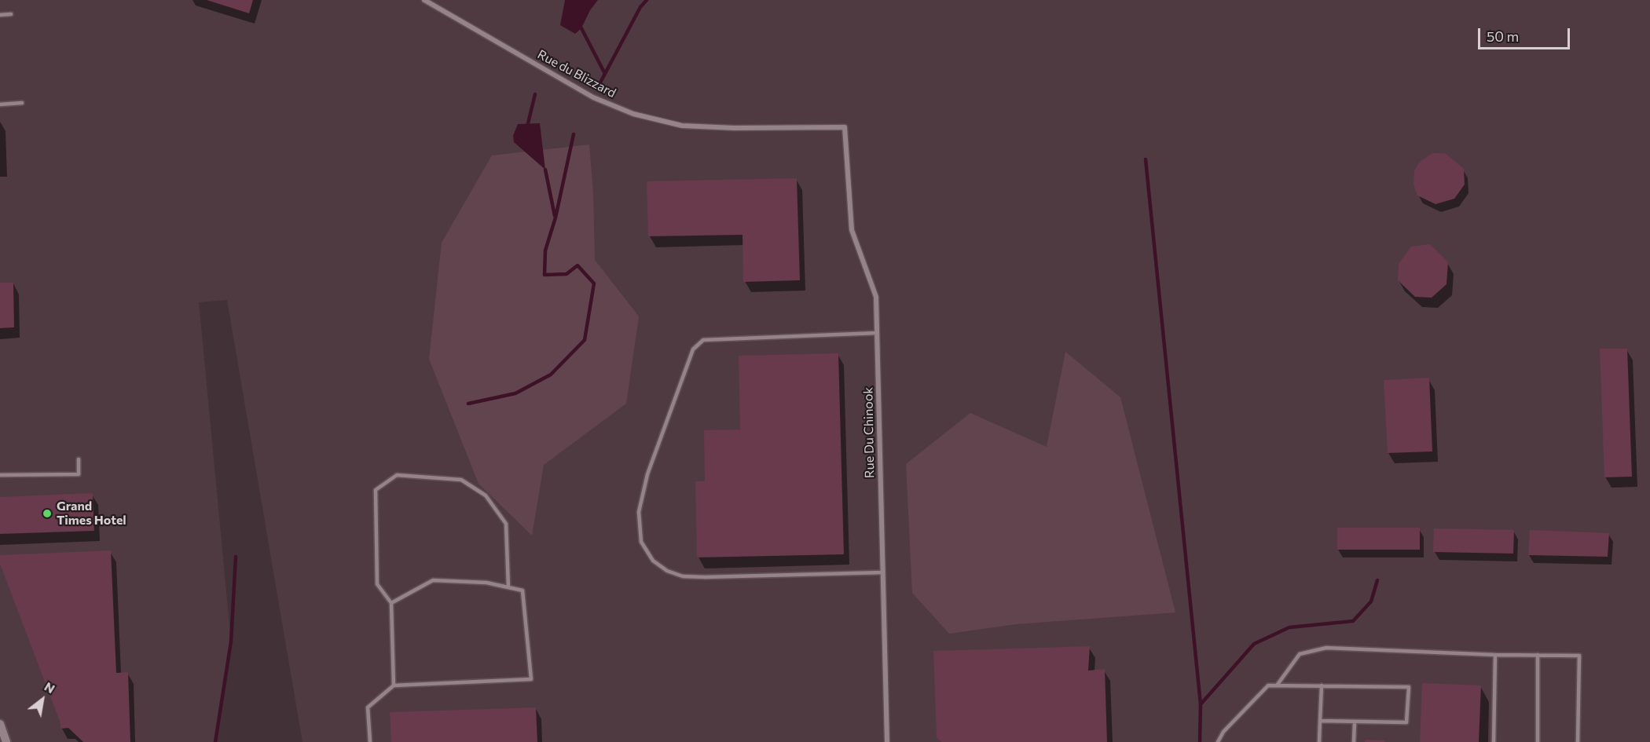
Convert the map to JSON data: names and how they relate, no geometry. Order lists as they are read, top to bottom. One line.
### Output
{"streets":{"street":["Rue du Blizzard","Rue Du Chinook"]},"crossings":[["Rue du Blizzard","Rue Du Chinook"]],"places":["Grand Times Hotel"],"scale_bar":"50 m","north":"top right"}
